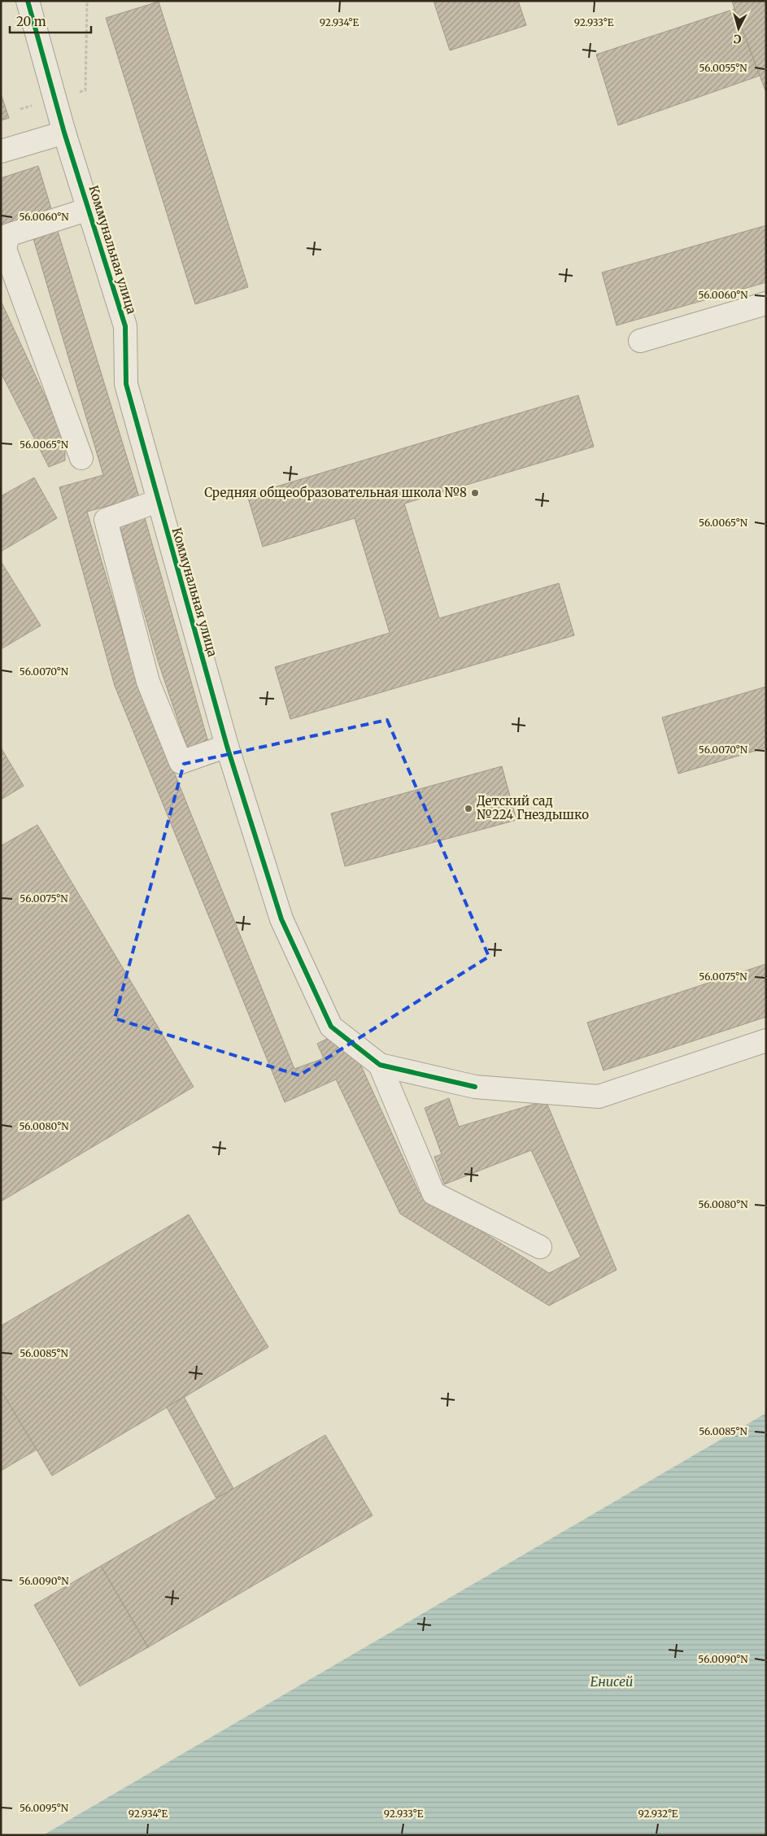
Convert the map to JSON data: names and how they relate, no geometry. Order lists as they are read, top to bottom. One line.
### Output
{"streets":{"street":["Коммунальная улица"]},"water":["Енисей"],"places":["Средняя общеобразовательная школа №8","Детский сад №224 Гнездышко"],"scale_bar":"20 m","north":"bottom","coordinates":["92.934°E","92.933°E","56.0055°N","56.0060°N","56.0065°N","56.0070°N","56.0075°N","56.0080°N","56.0085°N","56.0090°N","56.0095°N","92.932°E"]}
